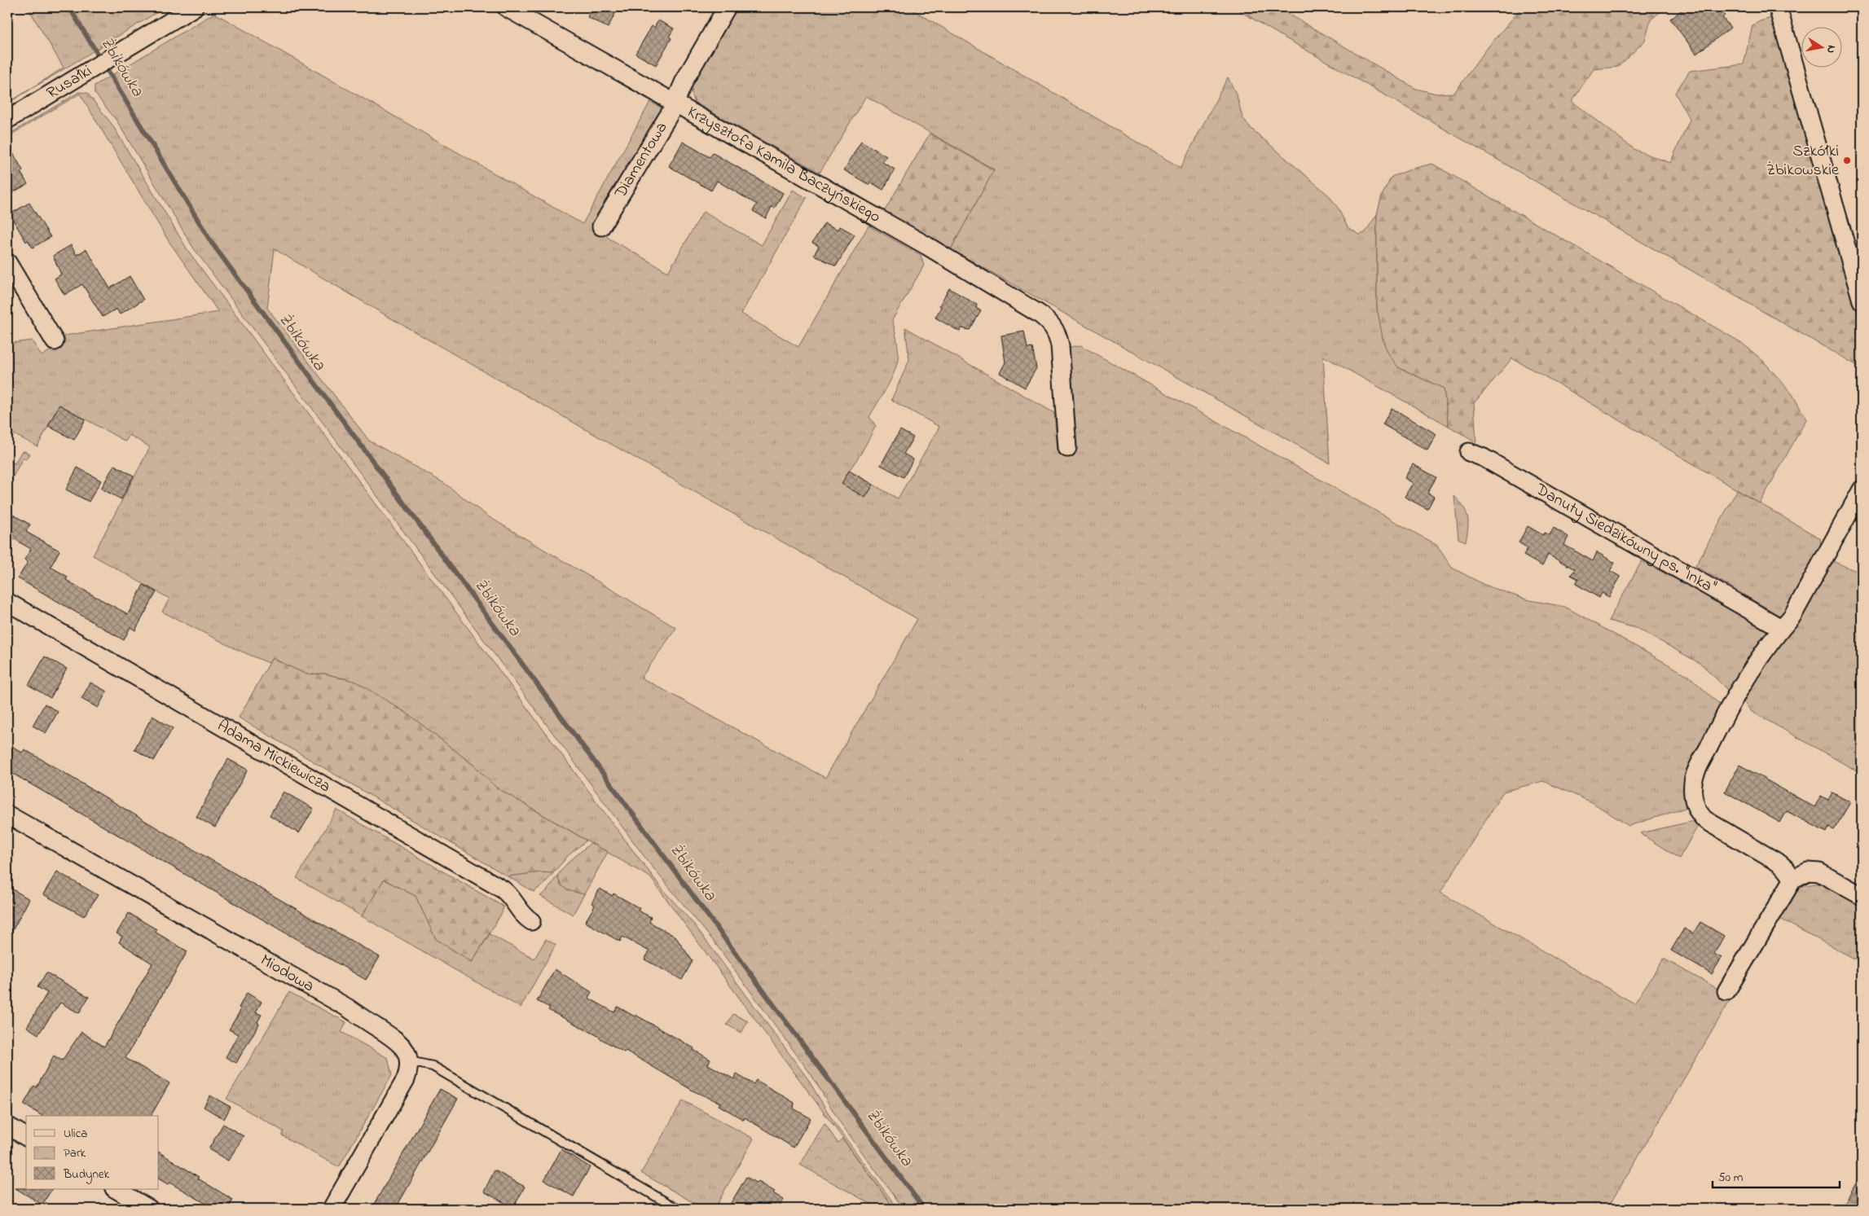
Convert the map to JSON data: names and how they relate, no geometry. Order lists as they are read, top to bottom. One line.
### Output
{"streets":{"street":["Rusałki","Diamentowa","Krzysztofa Kamila Baczyńskiego","Danuty Siedzikówny ps. \"Inka\"","Adama Mickiewicza","Miodowa"]},"crossings":[["Diamentowa","Krzysztofa Kamila Baczyńskiego"]],"water":["Żbikówka"],"places":["Szkółki Żbikowskie"],"legend":["Ulica","Park","Budynek"],"scale_bar":"50 m","north":"right"}
